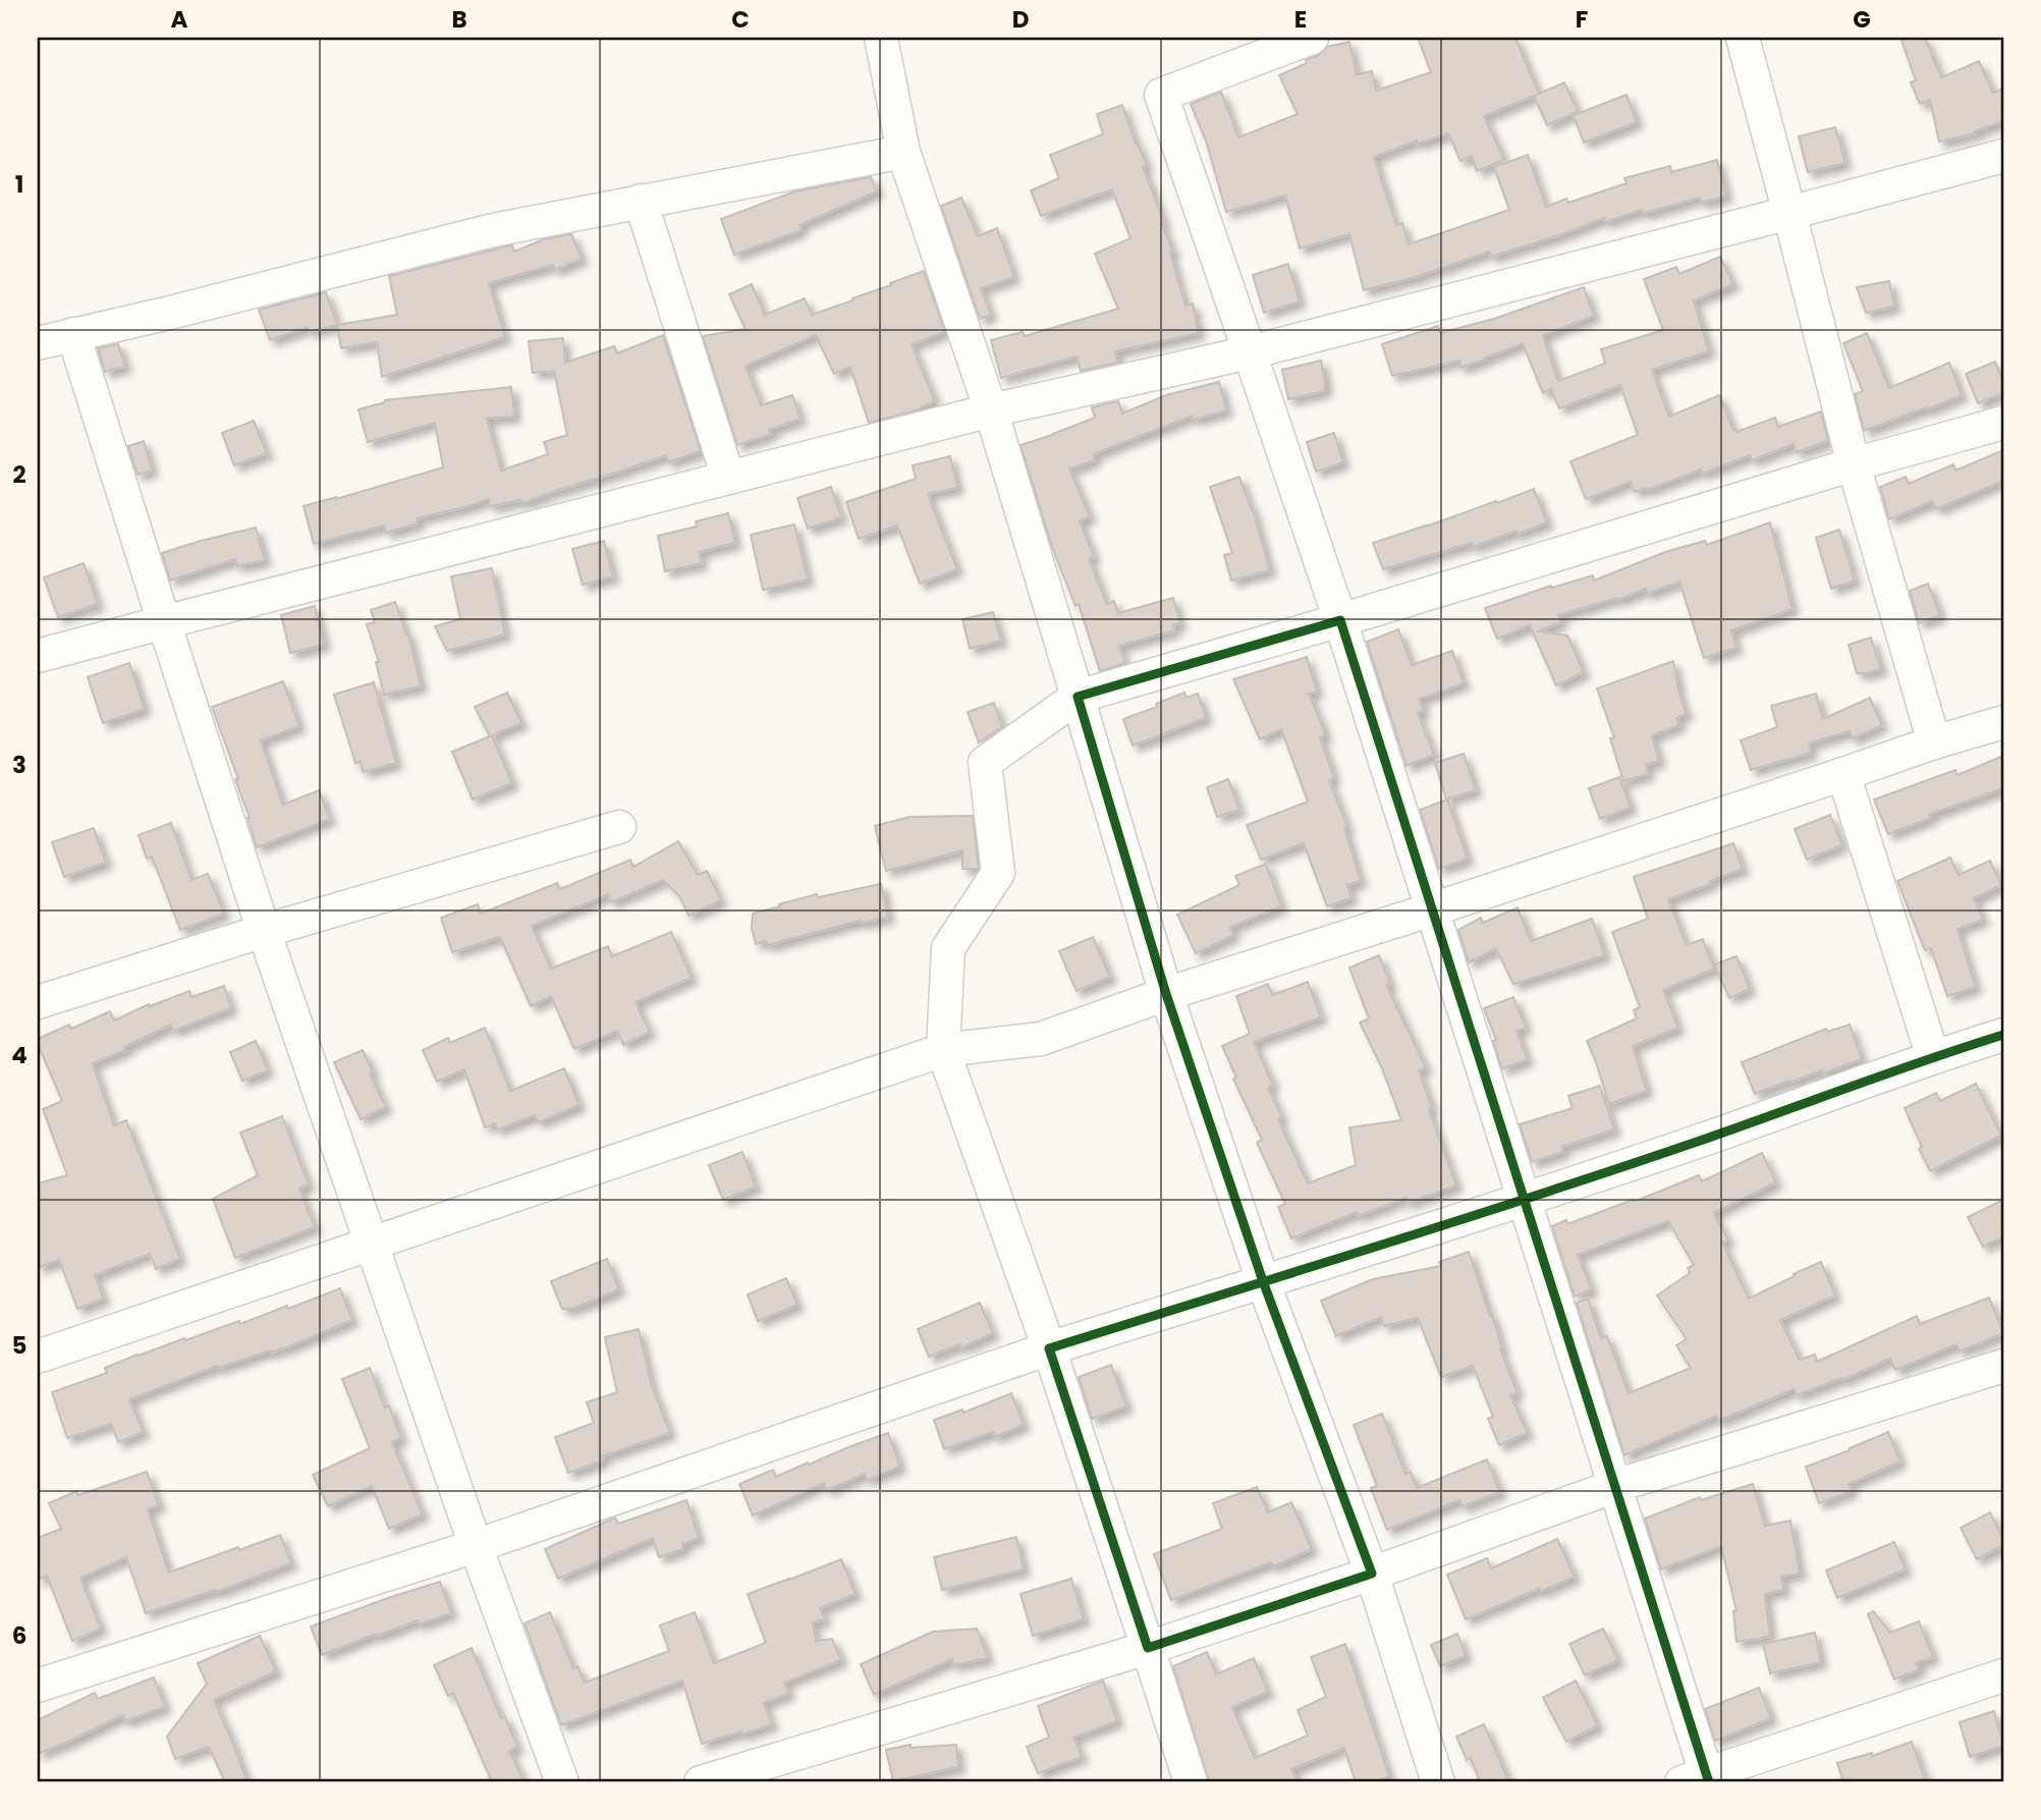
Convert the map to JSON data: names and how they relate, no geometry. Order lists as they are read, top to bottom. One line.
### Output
{"grid":{"columns":["A","B","C","D","E","F","G"],"rows":["1","2","3","4","5","6"]}}
